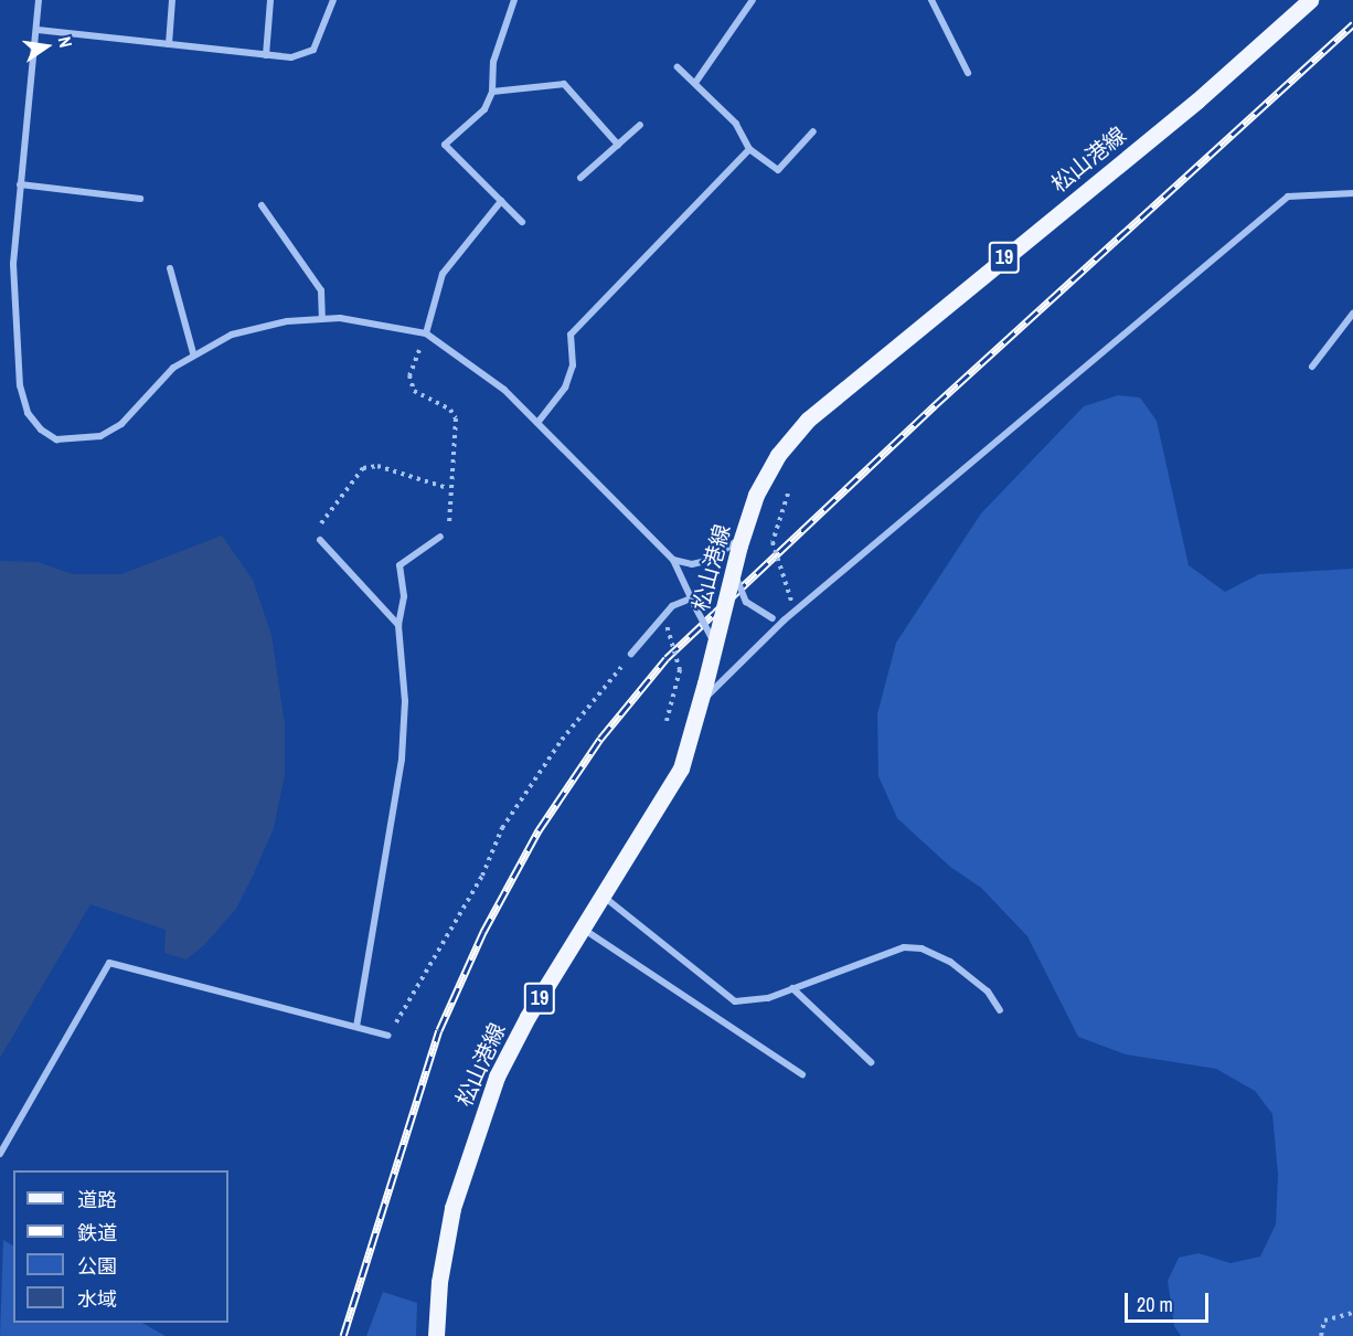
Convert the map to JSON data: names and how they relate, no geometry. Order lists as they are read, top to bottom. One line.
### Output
{"streets":{"main road":["松山港線","19"]},"legend":["道路","鉄道","公園","水域"],"scale_bar":"20 m","north":"right"}
